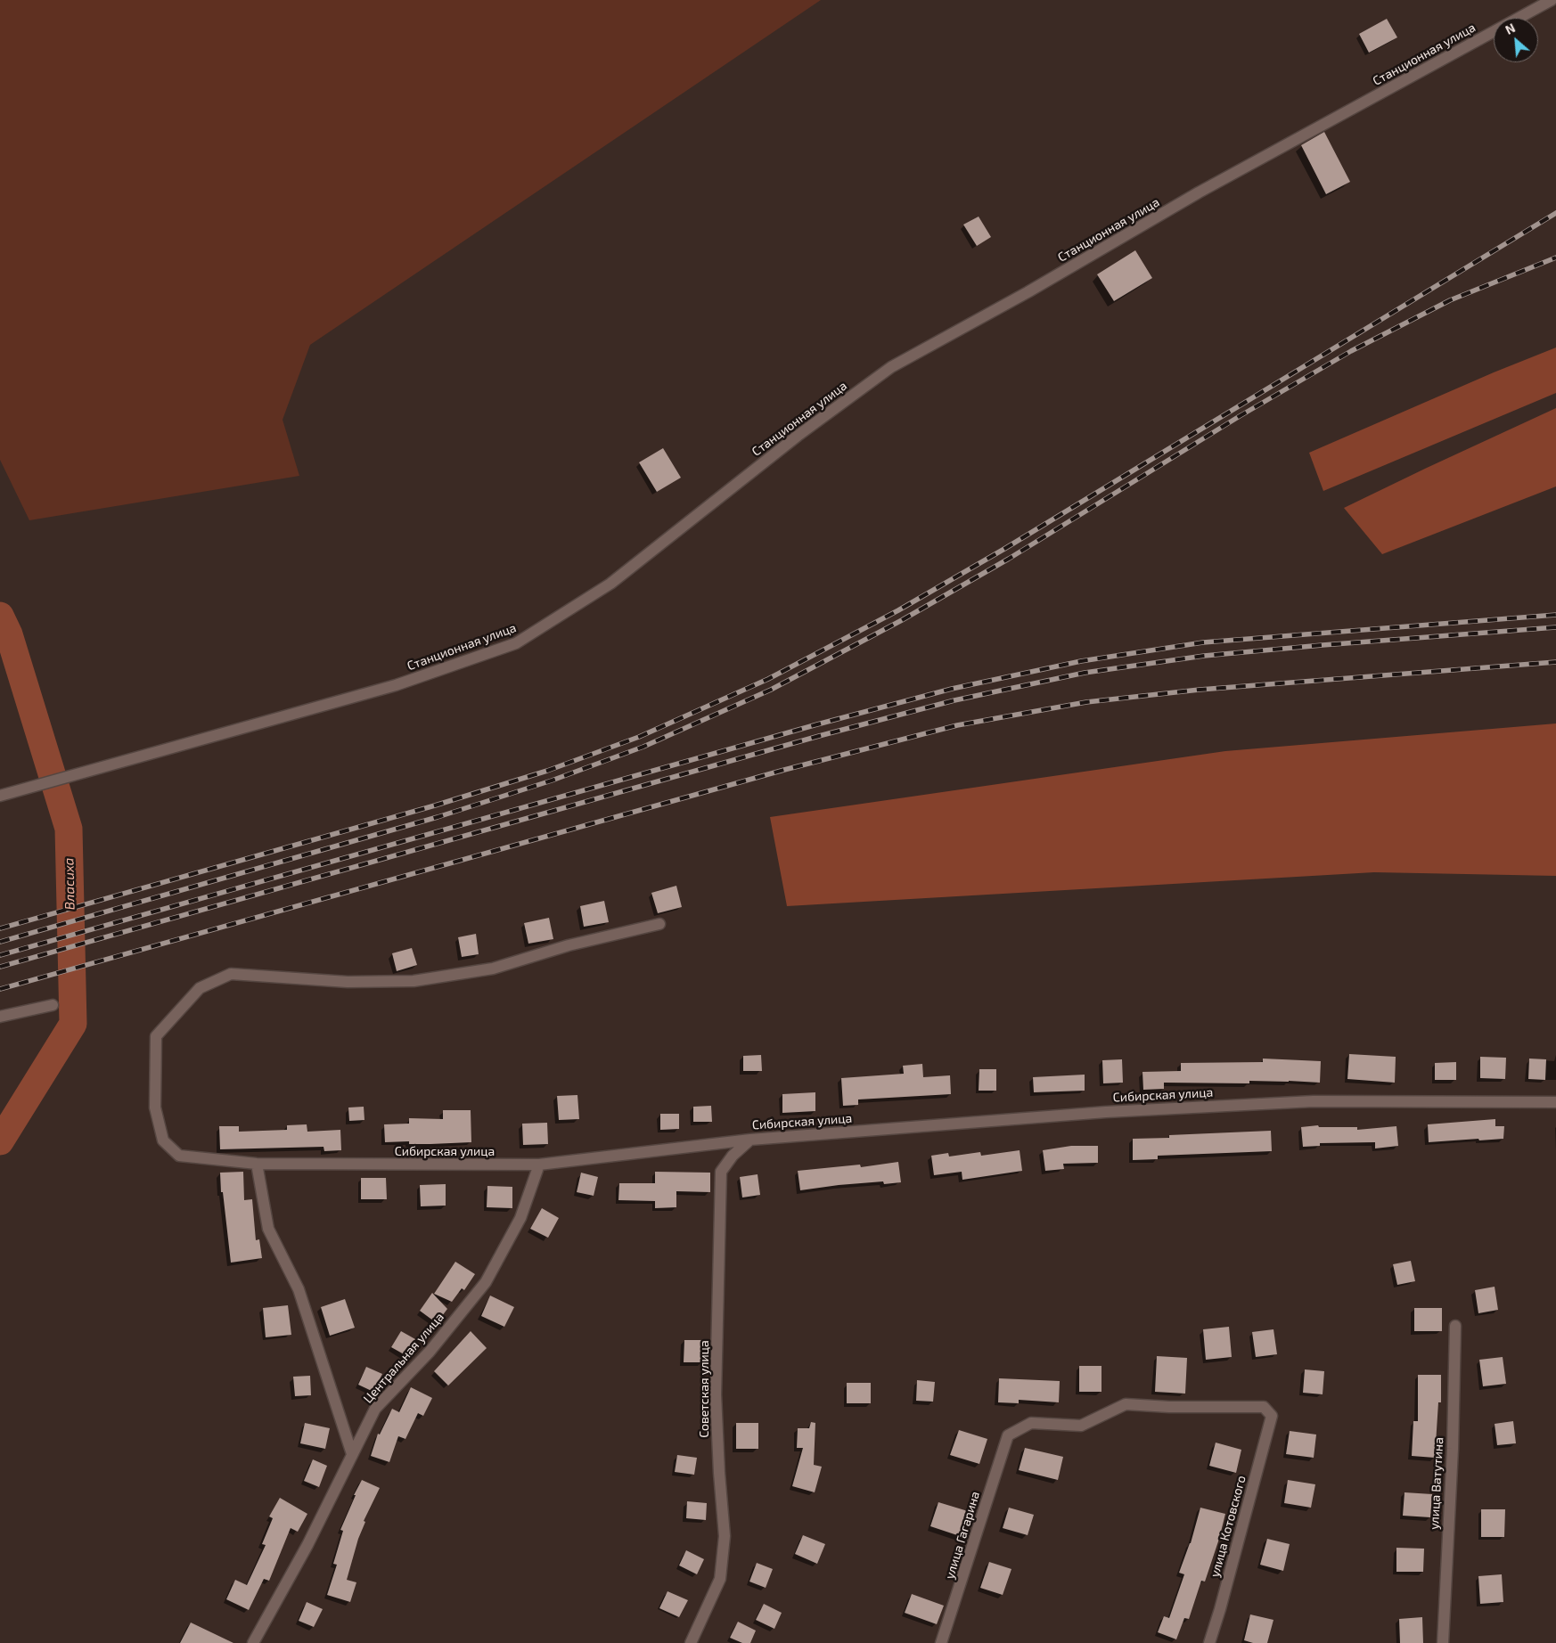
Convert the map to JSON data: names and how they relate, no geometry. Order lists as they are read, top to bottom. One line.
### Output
{"streets":{"street":["Станционная улица","Сибирская улица","Центральная улица","Советская улица","улица Ватутина","улица Котовского","улица Гагарина"]},"crossings":[["Сибирская улица","Центральная улица"],["Сибирская улица","Советская улица"],["улица Котовского","улица Гагарина"]],"water":["Власиха"],"north":"top left"}
